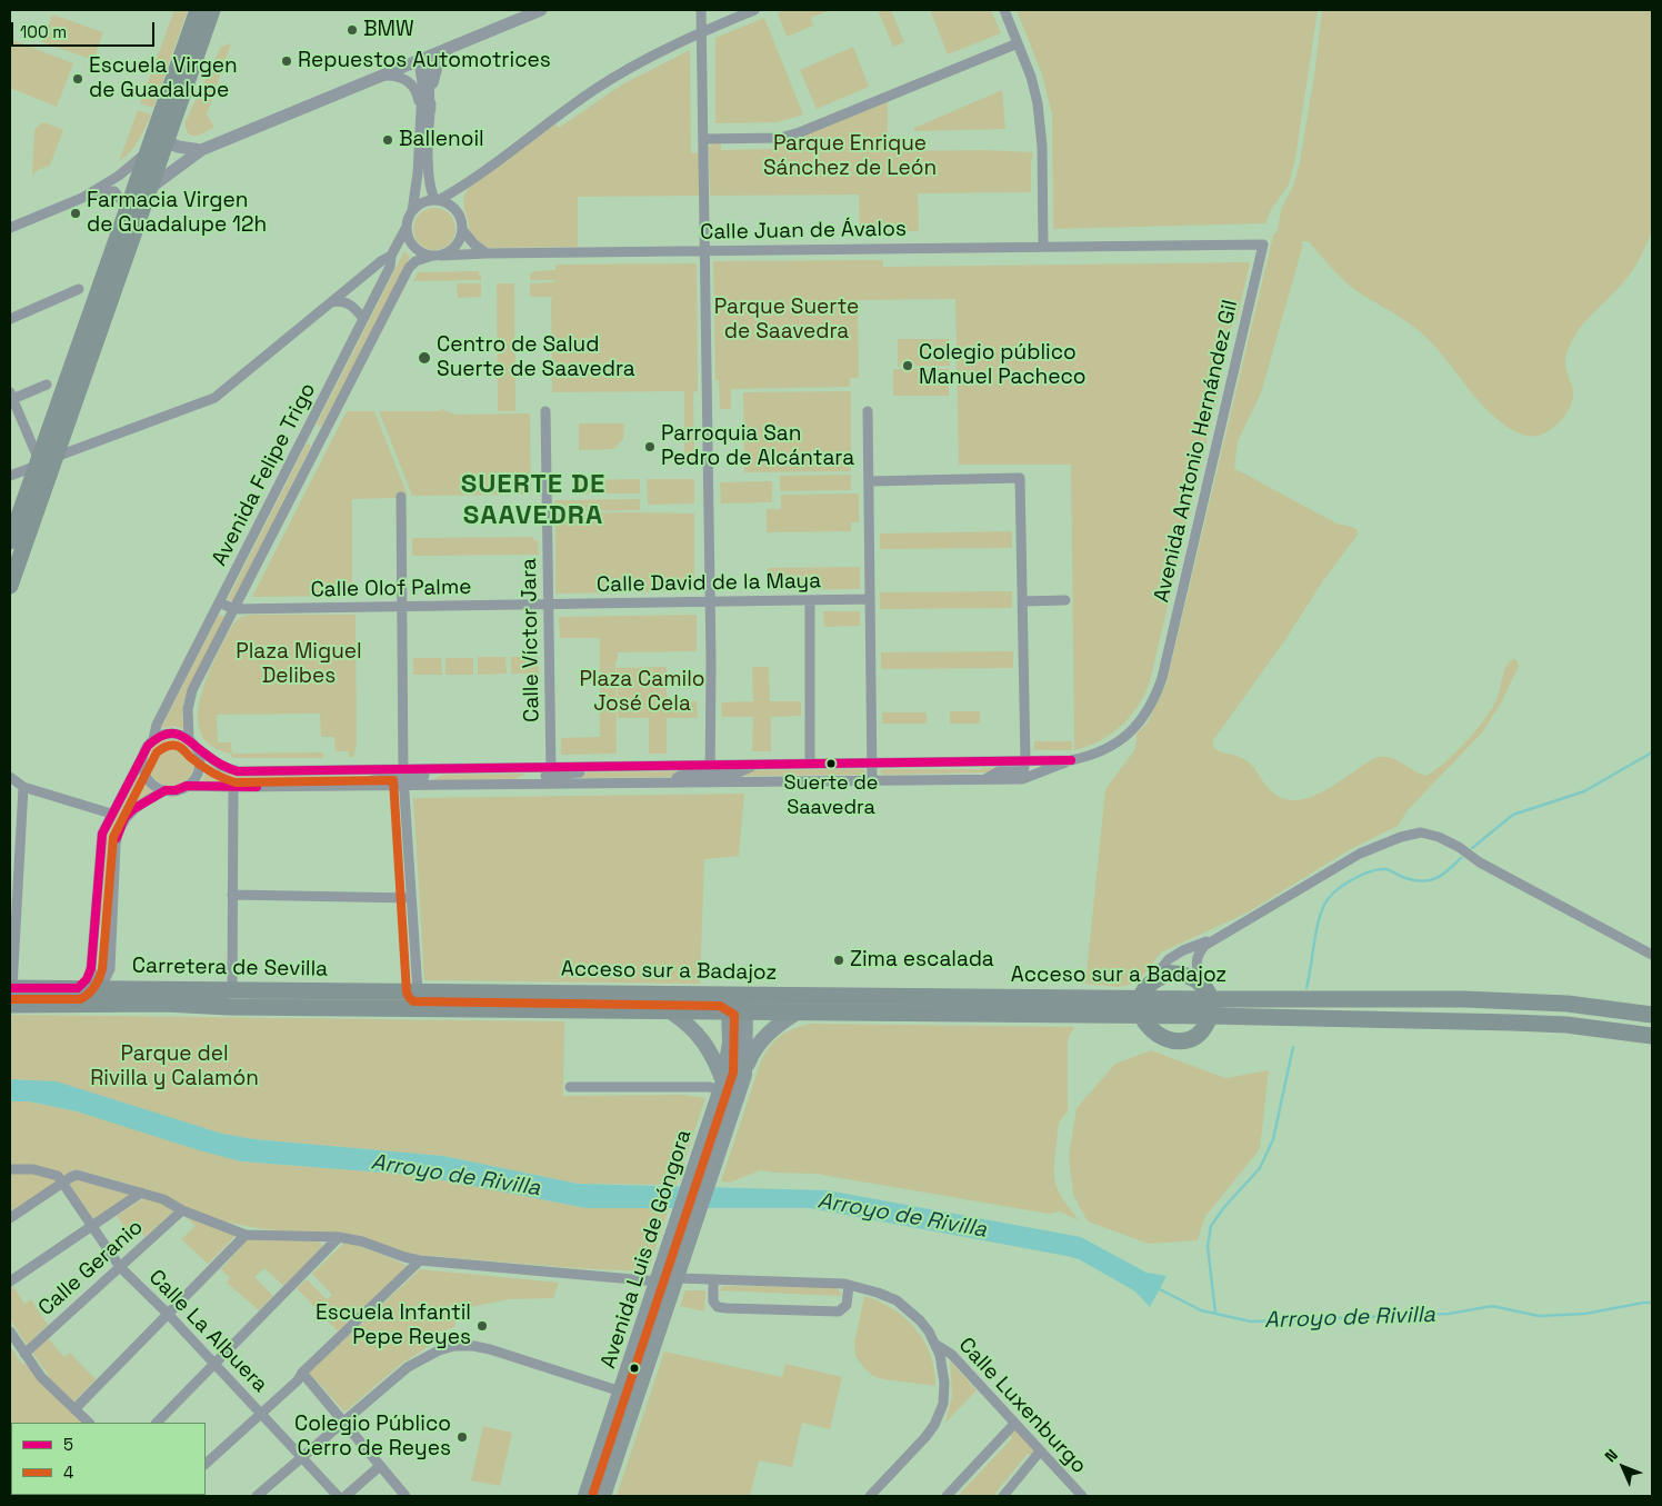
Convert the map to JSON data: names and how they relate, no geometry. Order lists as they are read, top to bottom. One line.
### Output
{"streets":{"highway":["Carretera de Sevilla","Acceso sur a Badajoz"],"main road":["Avenida Luis de Góngora"],"street":["Calle Juan de Ávalos","Avenida Antonio Hernández Gil","Avenida Felipe Trigo","Calle David de la Maya","Calle Olof Palme","Calle Víctor Jara","Calle Geranio","Calle La Albuera","Calle Luxenburgo"]},"crossings":[["Calle Juan de Ávalos","Avenida Antonio Hernández Gil"],["Calle Juan de Ávalos","Avenida Felipe Trigo"],["Avenida Antonio Hernández Gil","Avenida Felipe Trigo"],["Avenida Antonio Hernández Gil","Calle Víctor Jara"],["Avenida Felipe Trigo","Calle Olof Palme"],["Calle David de la Maya","Calle Olof Palme"],["Calle David de la Maya","Calle Víctor Jara"],["Calle Olof Palme","Calle Víctor Jara"],["Carretera de Sevilla","Acceso sur a Badajoz"],["Acceso sur a Badajoz","Avenida Luis de Góngora"],["Calle Geranio","Calle La Albuera"]],"districts":["SUERTE DE SAAVEDRA"],"water":["Arroyo de Rivilla"],"parks":["Parque Enrique Sánchez de León","Parque Suerte de Saavedra","Plaza Miguel Delibes","Plaza Camilo José Cela","Parque del Rivilla y Calamón"],"places":["BMW","Repuestos Automotrices","Escuela Virgen de Guadalupe","Ballenoil","Farmacia Virgen de Guadalupe 12h","Centro de Salud Suerte de Saavedra","Colegio público Manuel Pacheco","Parroquia San Pedro de Alcántara","Suerte de Saavedra","Zima escalada","Escuela Infantil Pepe Reyes","Colegio Público Cerro de Reyes"],"lines":["transit line 5","transit line 4"],"legend":["5","4"],"scale_bar":"100 m","north":"top left"}
